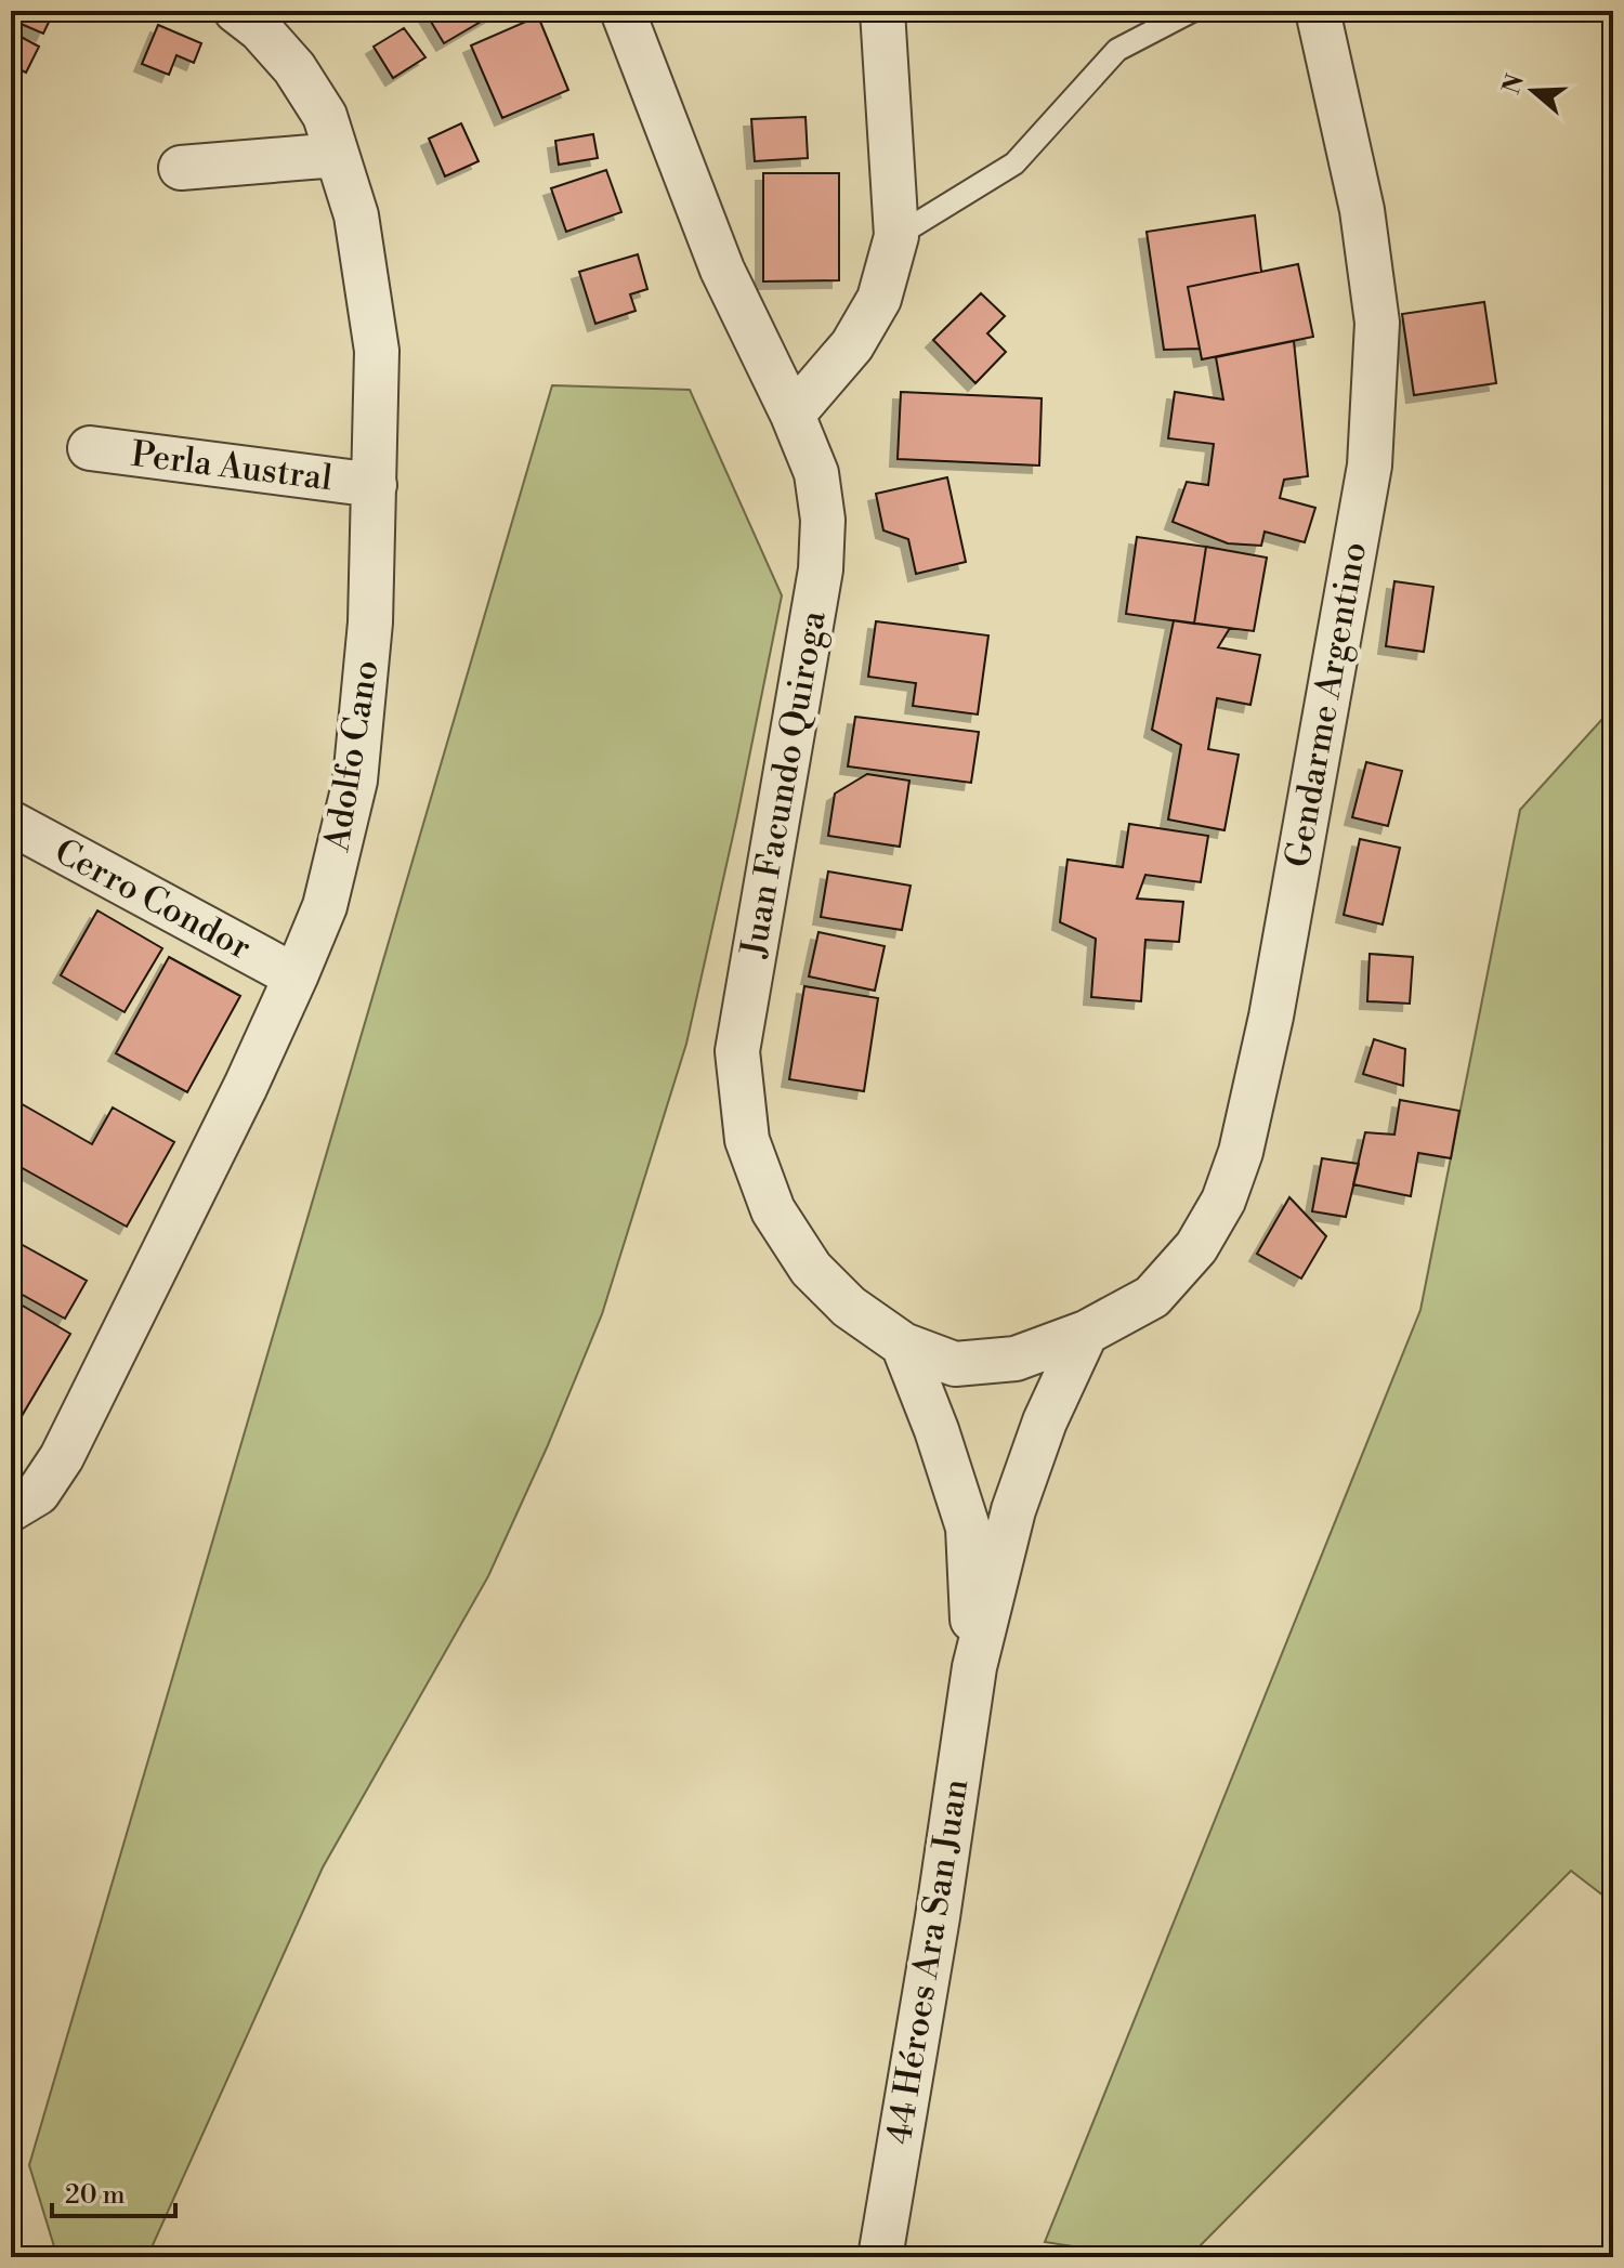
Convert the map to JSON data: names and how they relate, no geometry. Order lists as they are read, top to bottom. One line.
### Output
{"streets":{"street":["Perla Austral","Gendarme Argentino","Adolfo Cano","Juan Facundo Quiroga","Cerro Condor","44 Héroes Ara San Juan"]},"crossings":[["Perla Austral","Adolfo Cano"],["Gendarme Argentino","Juan Facundo Quiroga"],["Gendarme Argentino","44 Héroes Ara San Juan"],["Adolfo Cano","Cerro Condor"],["Juan Facundo Quiroga","44 Héroes Ara San Juan"]],"scale_bar":"20 m","north":"left"}
